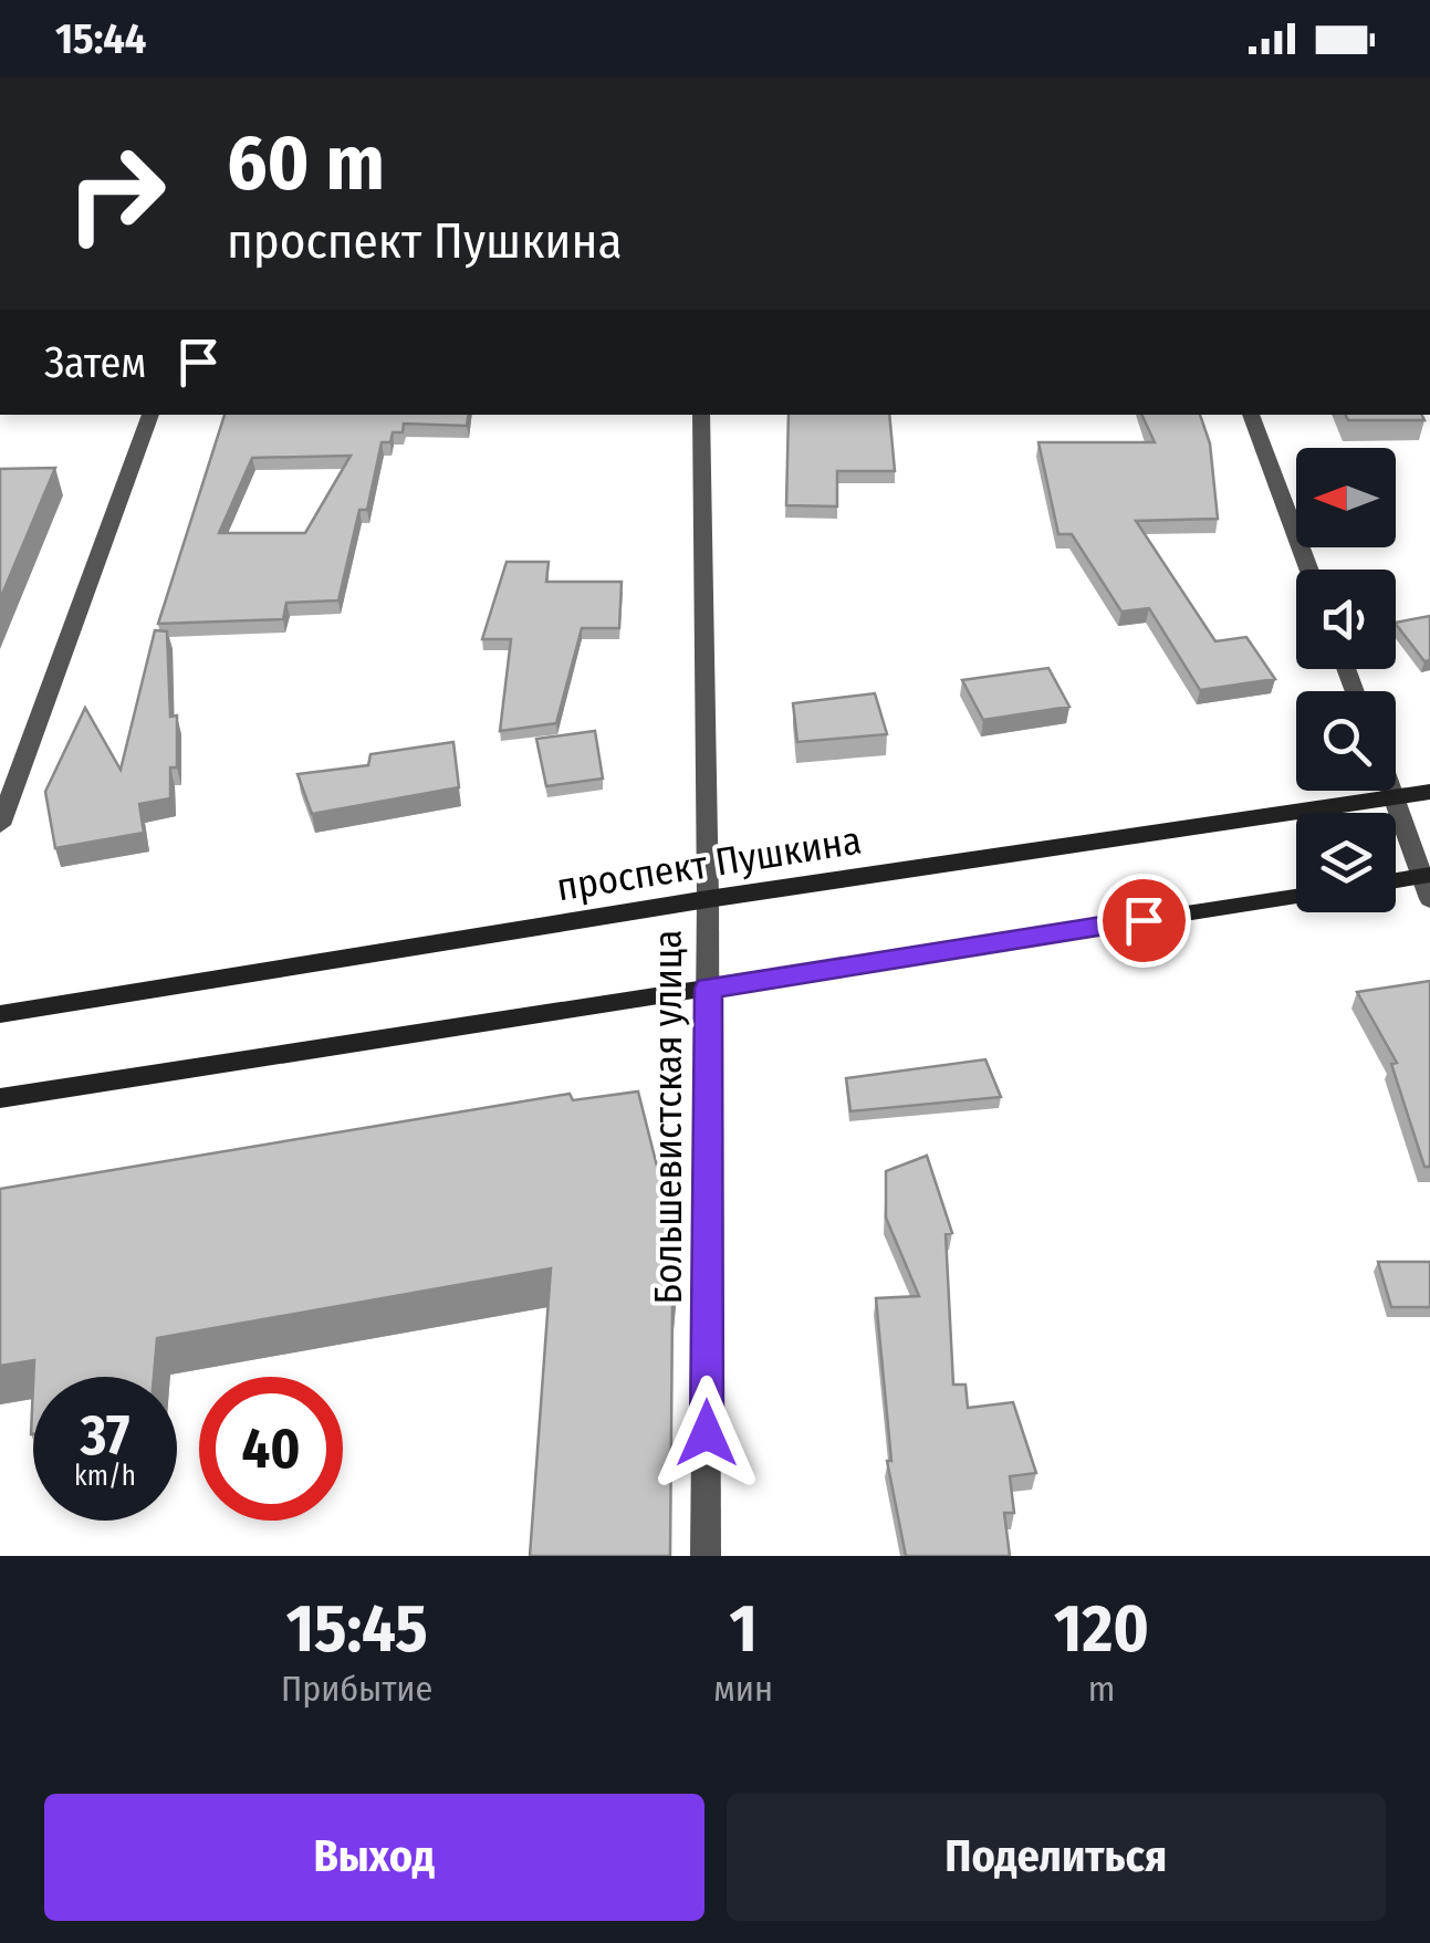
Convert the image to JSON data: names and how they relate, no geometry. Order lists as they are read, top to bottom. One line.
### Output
{"streets":{"main road":["проспект Пушкина"],"street":["Большевистская улица"]},"crossings":[["проспект Пушкина","Большевистская улица"]],"north":"left","page":{"status":"15:44","turn":["60 m","проспект Пушкина"],"then":"Затем","speed":"37 km/h","limit":"40","eta":["15:45","Прибытие","1","мин","120","m"],"buttons":["Выход","Поделиться"]}}
